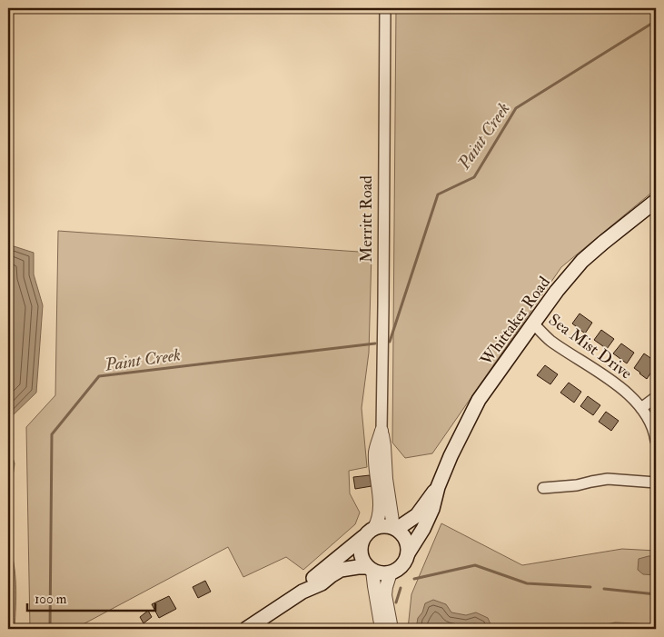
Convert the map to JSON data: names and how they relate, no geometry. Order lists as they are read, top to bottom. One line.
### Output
{"streets":{"main road":["Whittaker Road"],"street":["Merritt Road","Sea Mist Drive"]},"crossings":[["Merritt Road","Whittaker Road"],["Whittaker Road","Sea Mist Drive"]],"water":["Paint Creek"],"scale_bar":"100 m"}
